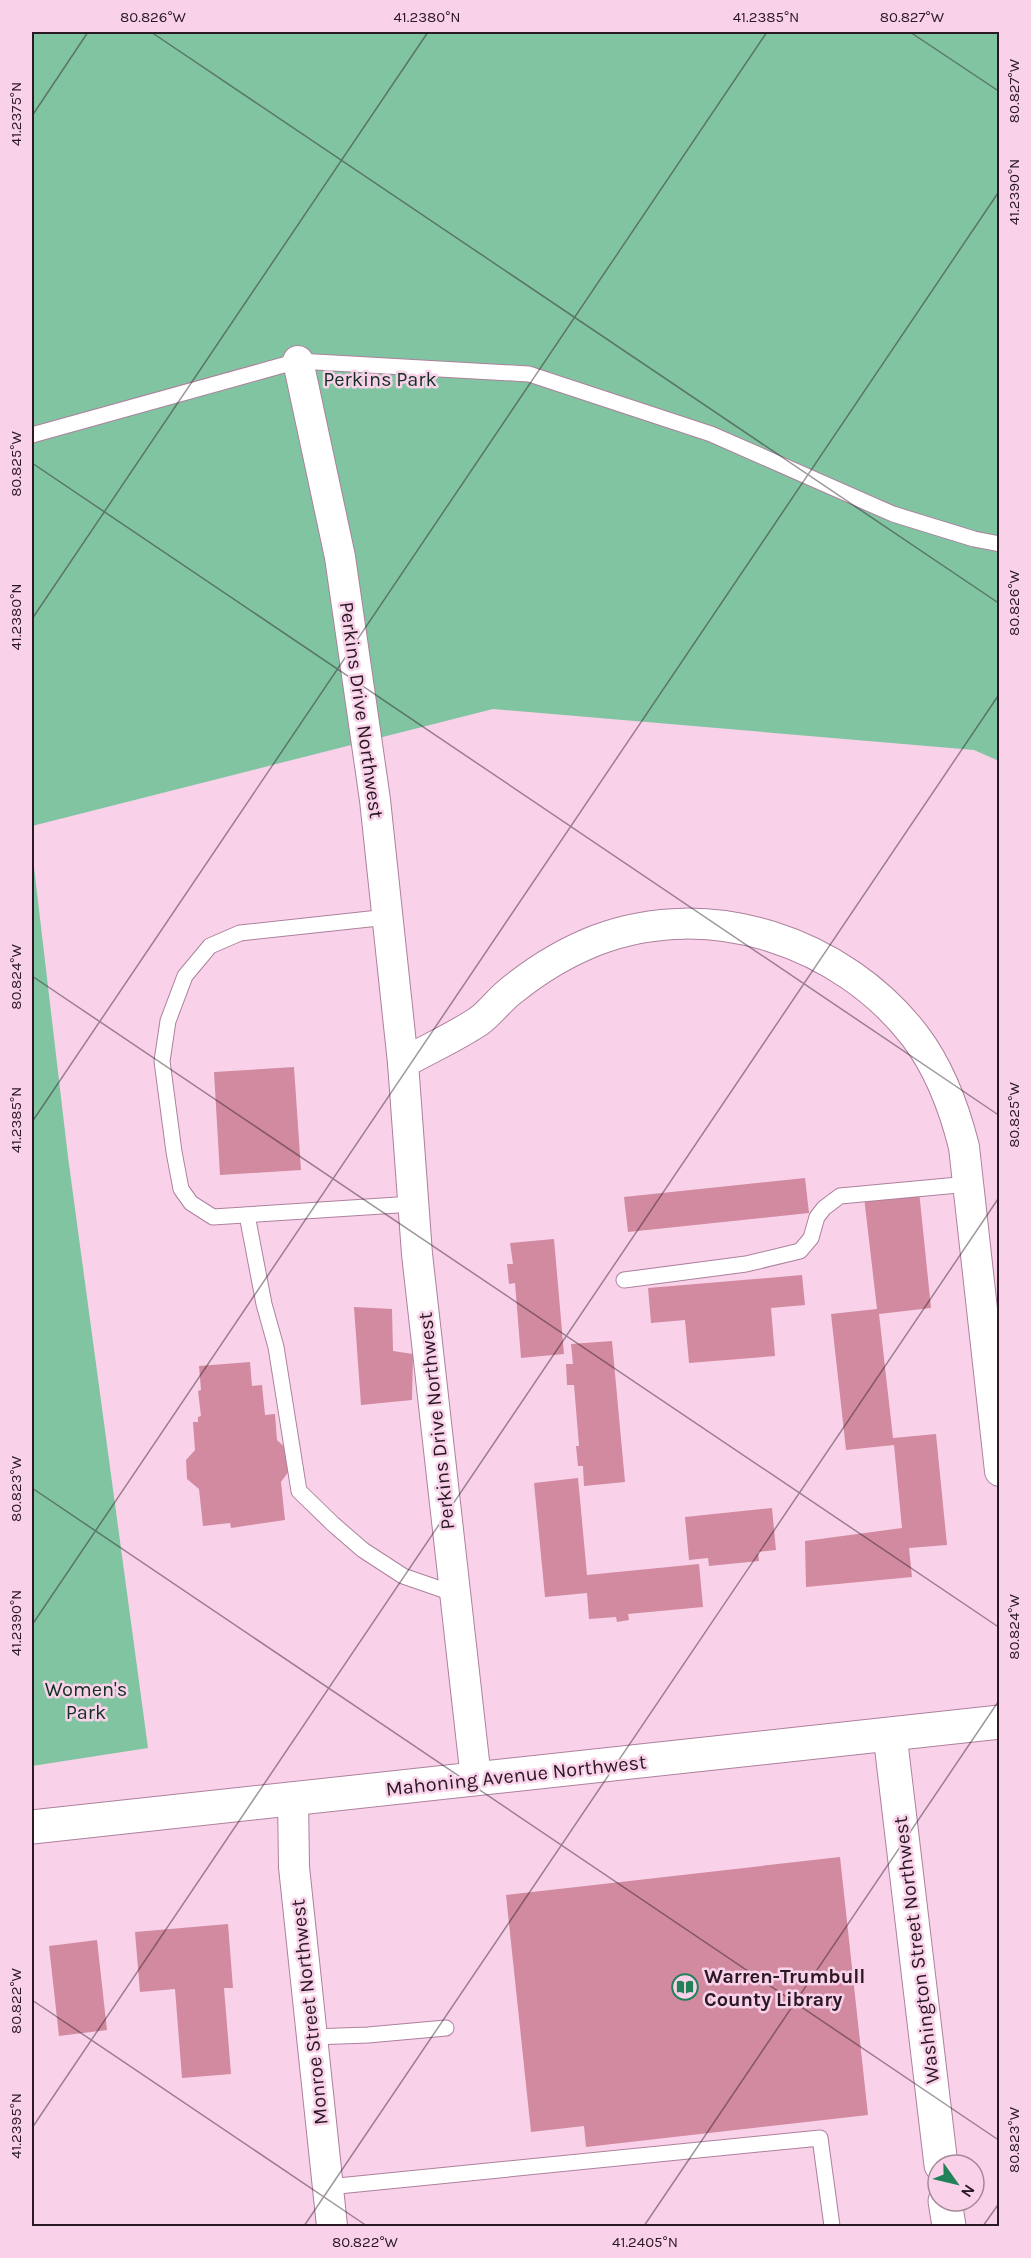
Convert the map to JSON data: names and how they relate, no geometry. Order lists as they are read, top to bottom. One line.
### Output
{"streets":{"main road":["Mahoning Avenue Northwest","Washington Street Northwest"],"street":["Perkins Drive Northwest","Monroe Street Northwest"]},"crossings":[["Perkins Drive Northwest","Mahoning Avenue Northwest"],["Mahoning Avenue Northwest","Washington Street Northwest"],["Mahoning Avenue Northwest","Monroe Street Northwest"]],"parks":["Perkins Park","Women's Park"],"places":{"library":["Warren-Trumbull County Library"]},"north":"bottom right","coordinates":["80.826°W","41.2380°N","41.2385°N","80.827°W","41.2375°N","41.2390°N","80.825°W","80.824°W","80.823°W","80.822°W","41.2395°N","41.2405°N"]}
